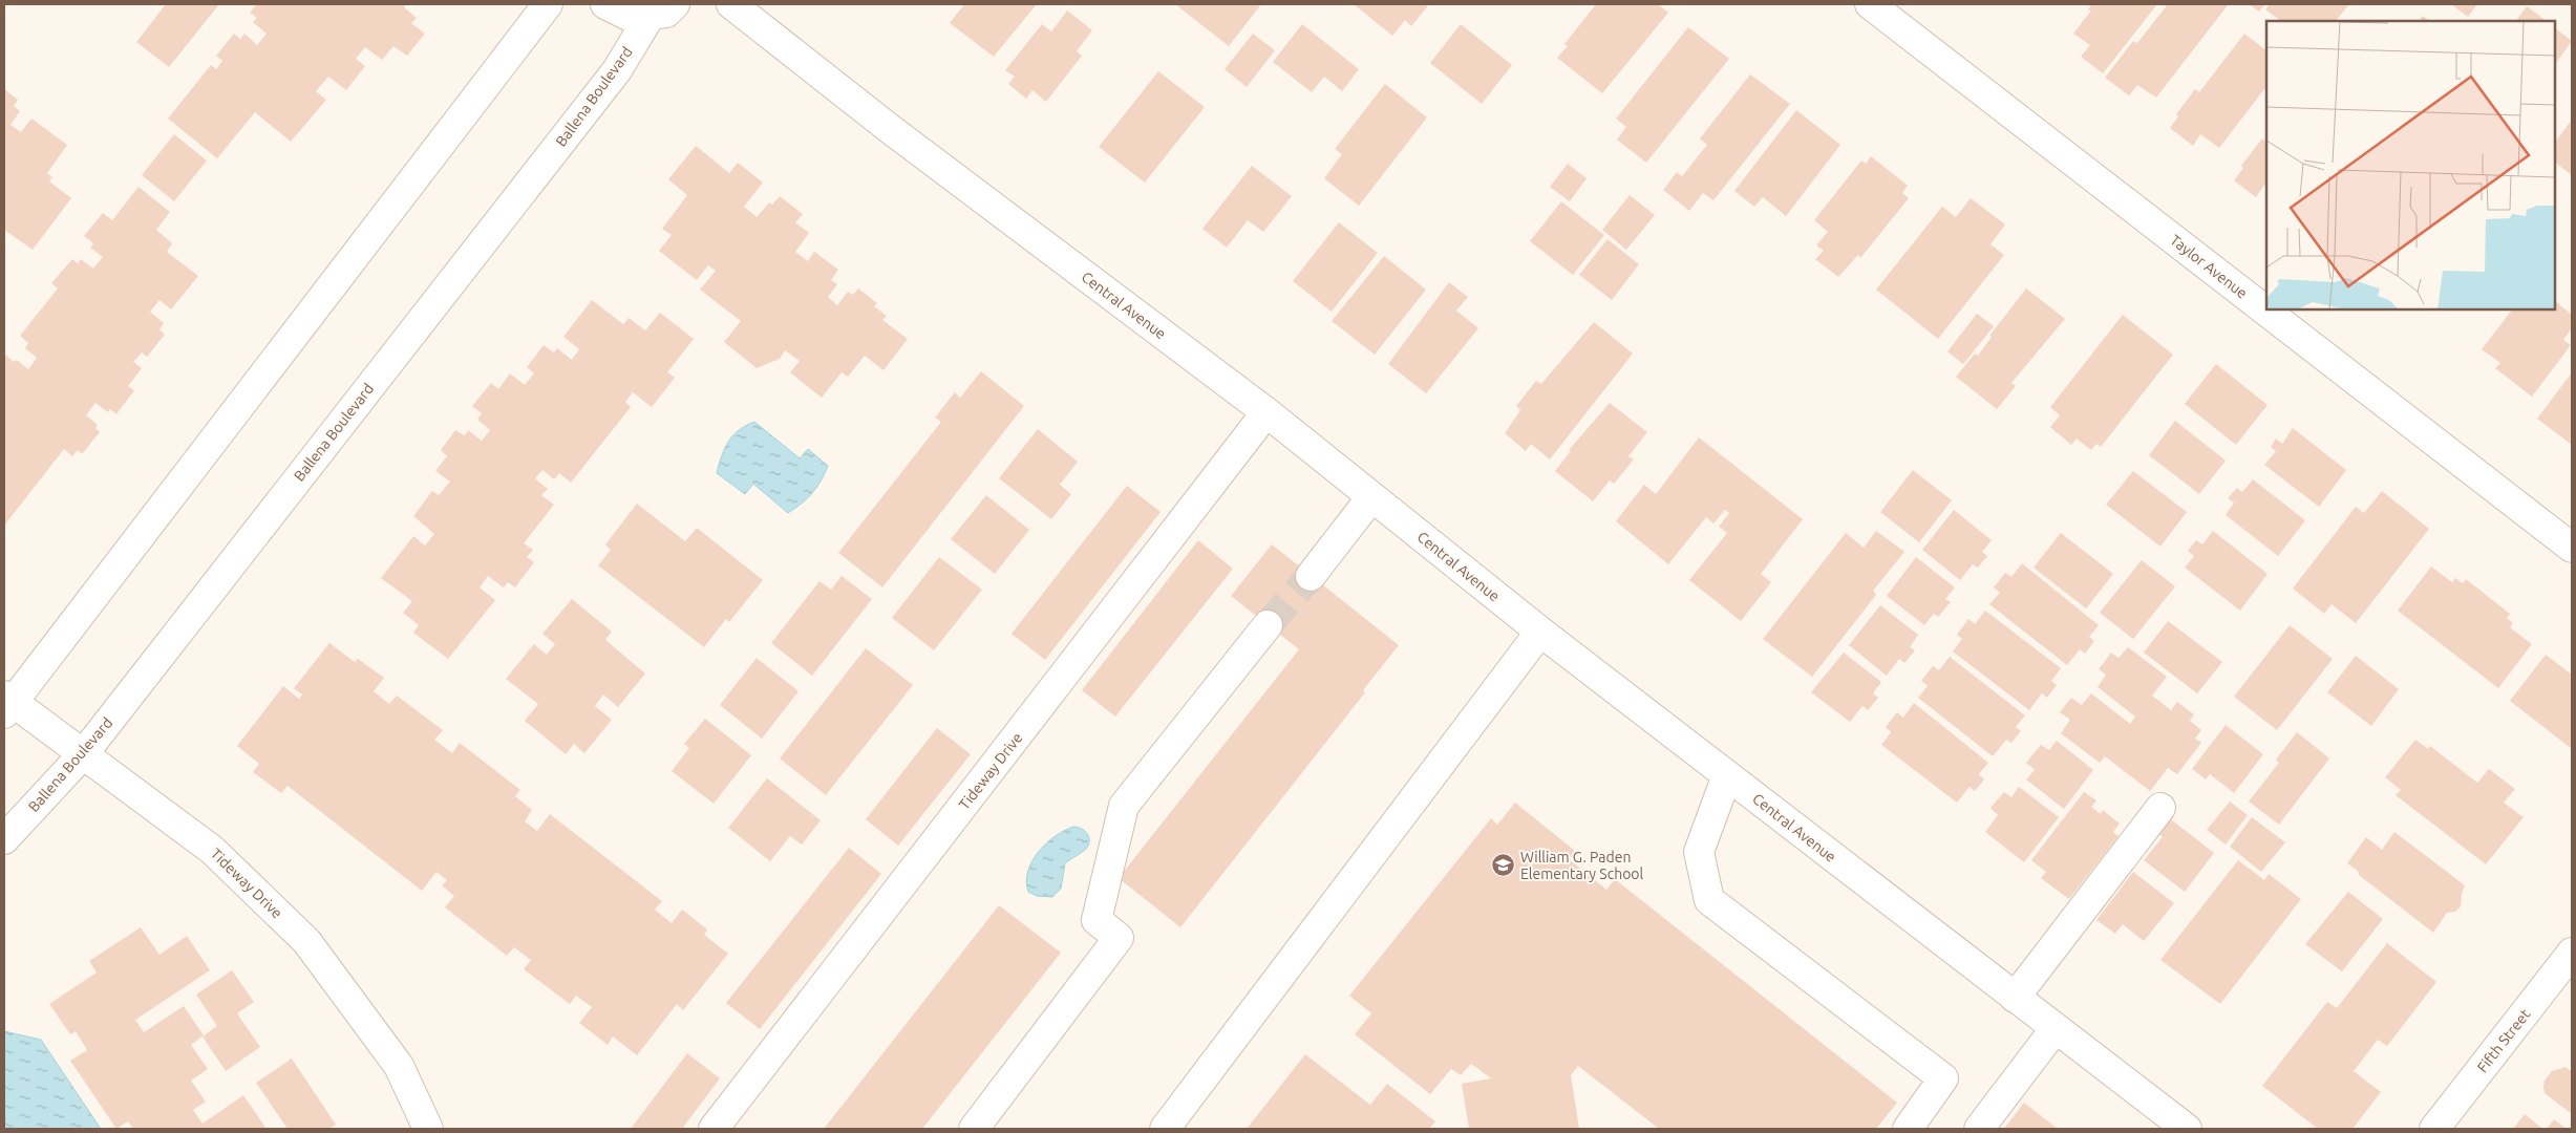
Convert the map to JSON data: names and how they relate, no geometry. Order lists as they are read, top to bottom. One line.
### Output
{"streets":{"street":["Ballena Boulevard","Taylor Avenue","Central Avenue","Tideway Drive","Fifth Street"]},"crossings":[["Ballena Boulevard","Tideway Drive"],["Central Avenue","Tideway Drive"]],"places":{"school or university":["William G. Paden Elementary School"]}}
